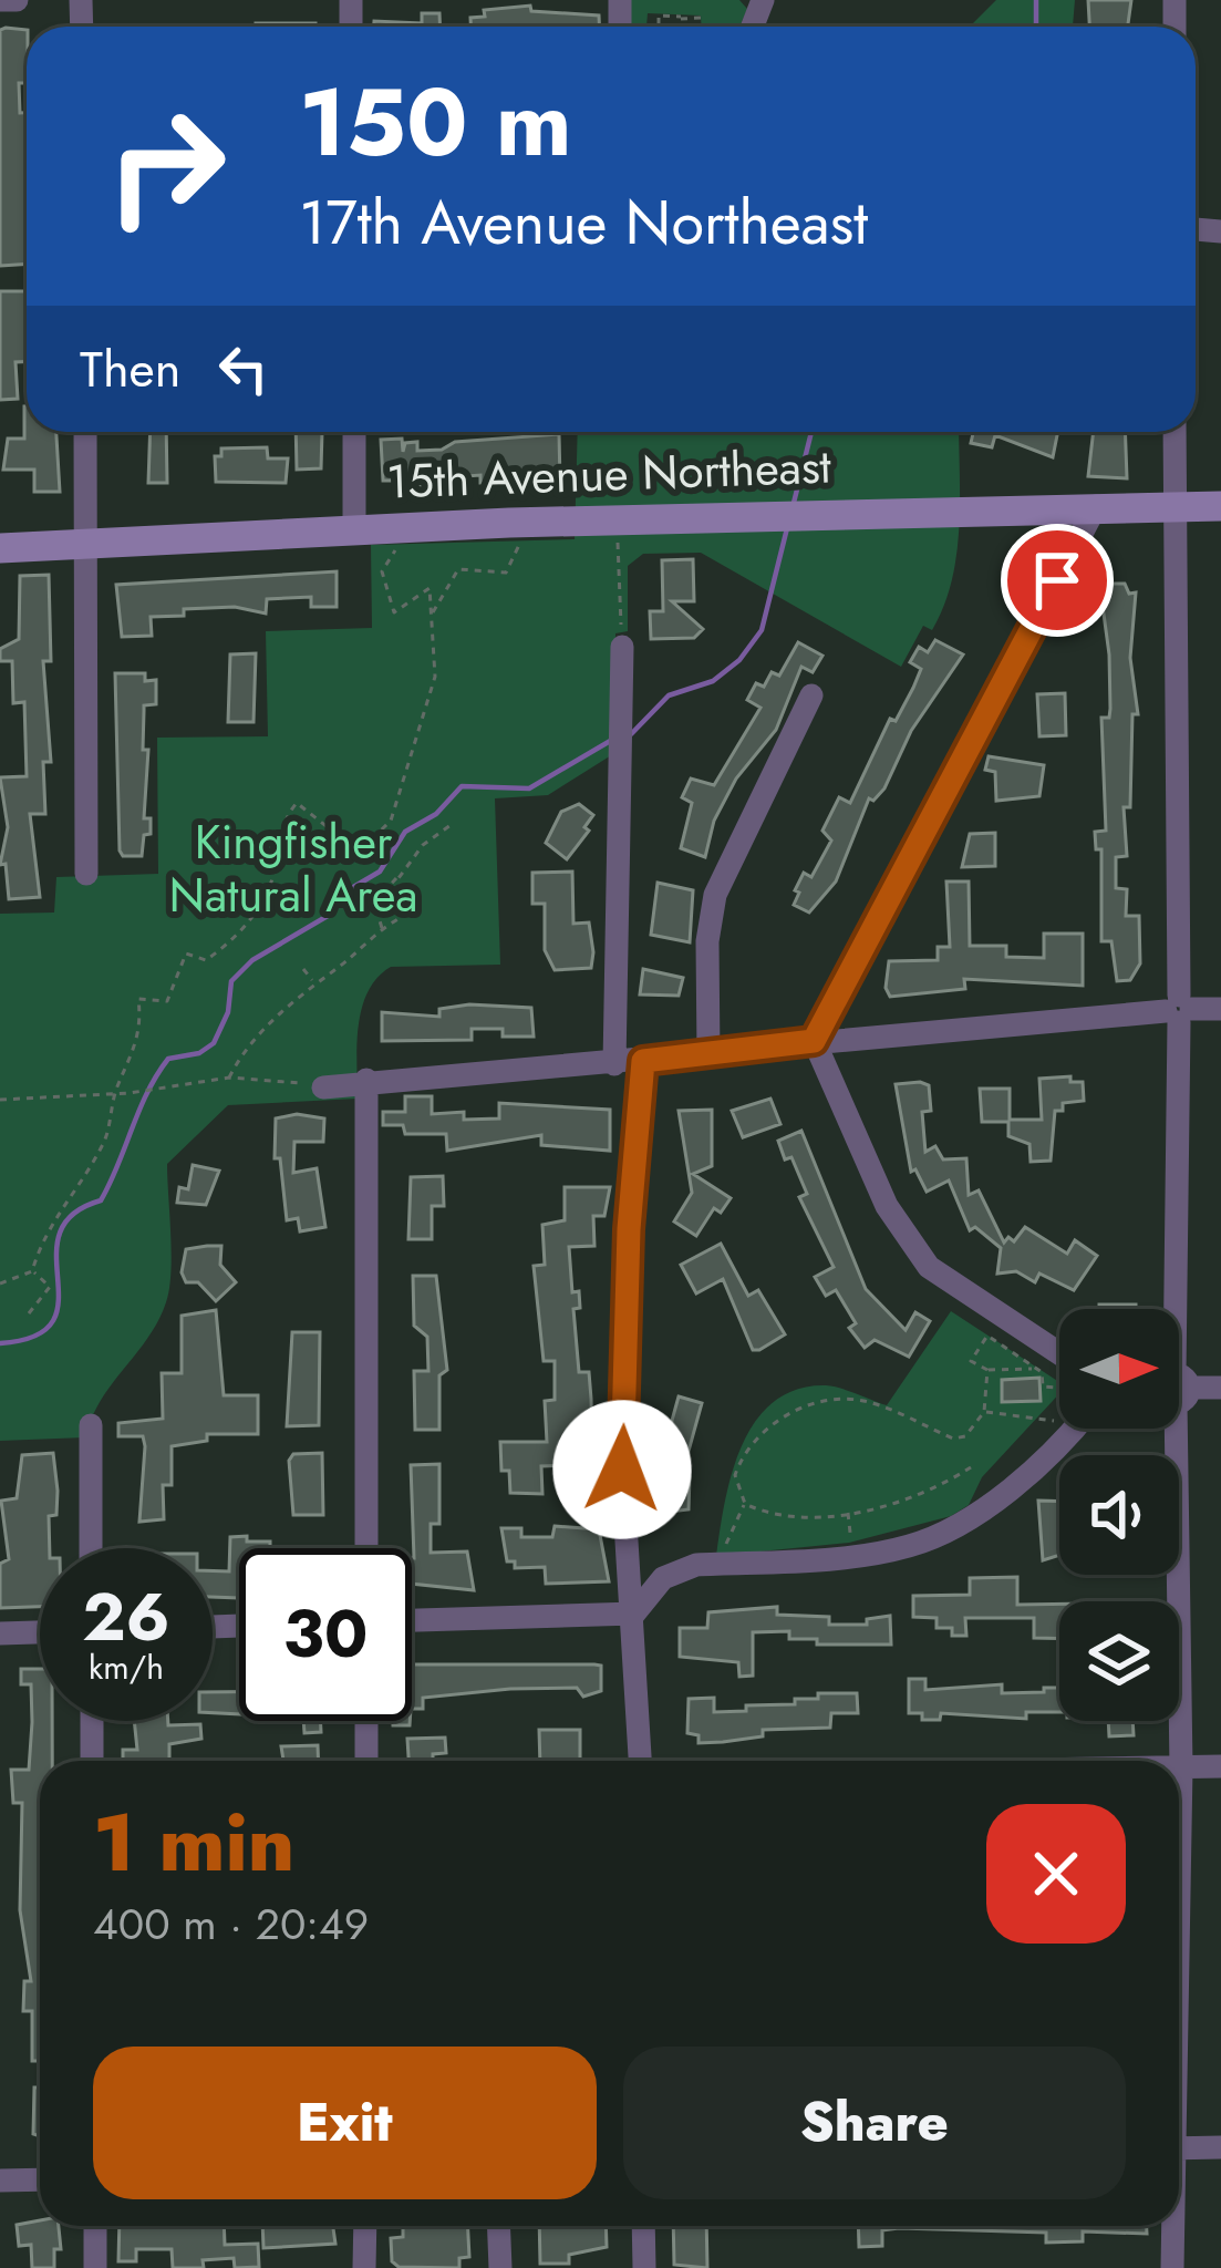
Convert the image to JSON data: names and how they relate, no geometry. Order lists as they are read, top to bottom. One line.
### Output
{"streets":{"street":["15th Avenue Northeast"]},"parks":["Kingfisher Natural Area"],"north":"right","page":{"turn":["150 m","17th Avenue Northeast"],"then":"Then","speed":"26 km/h","limit":"30","heading":["1 min","400 m · 20:49"],"buttons":["Exit","Share"]}}
